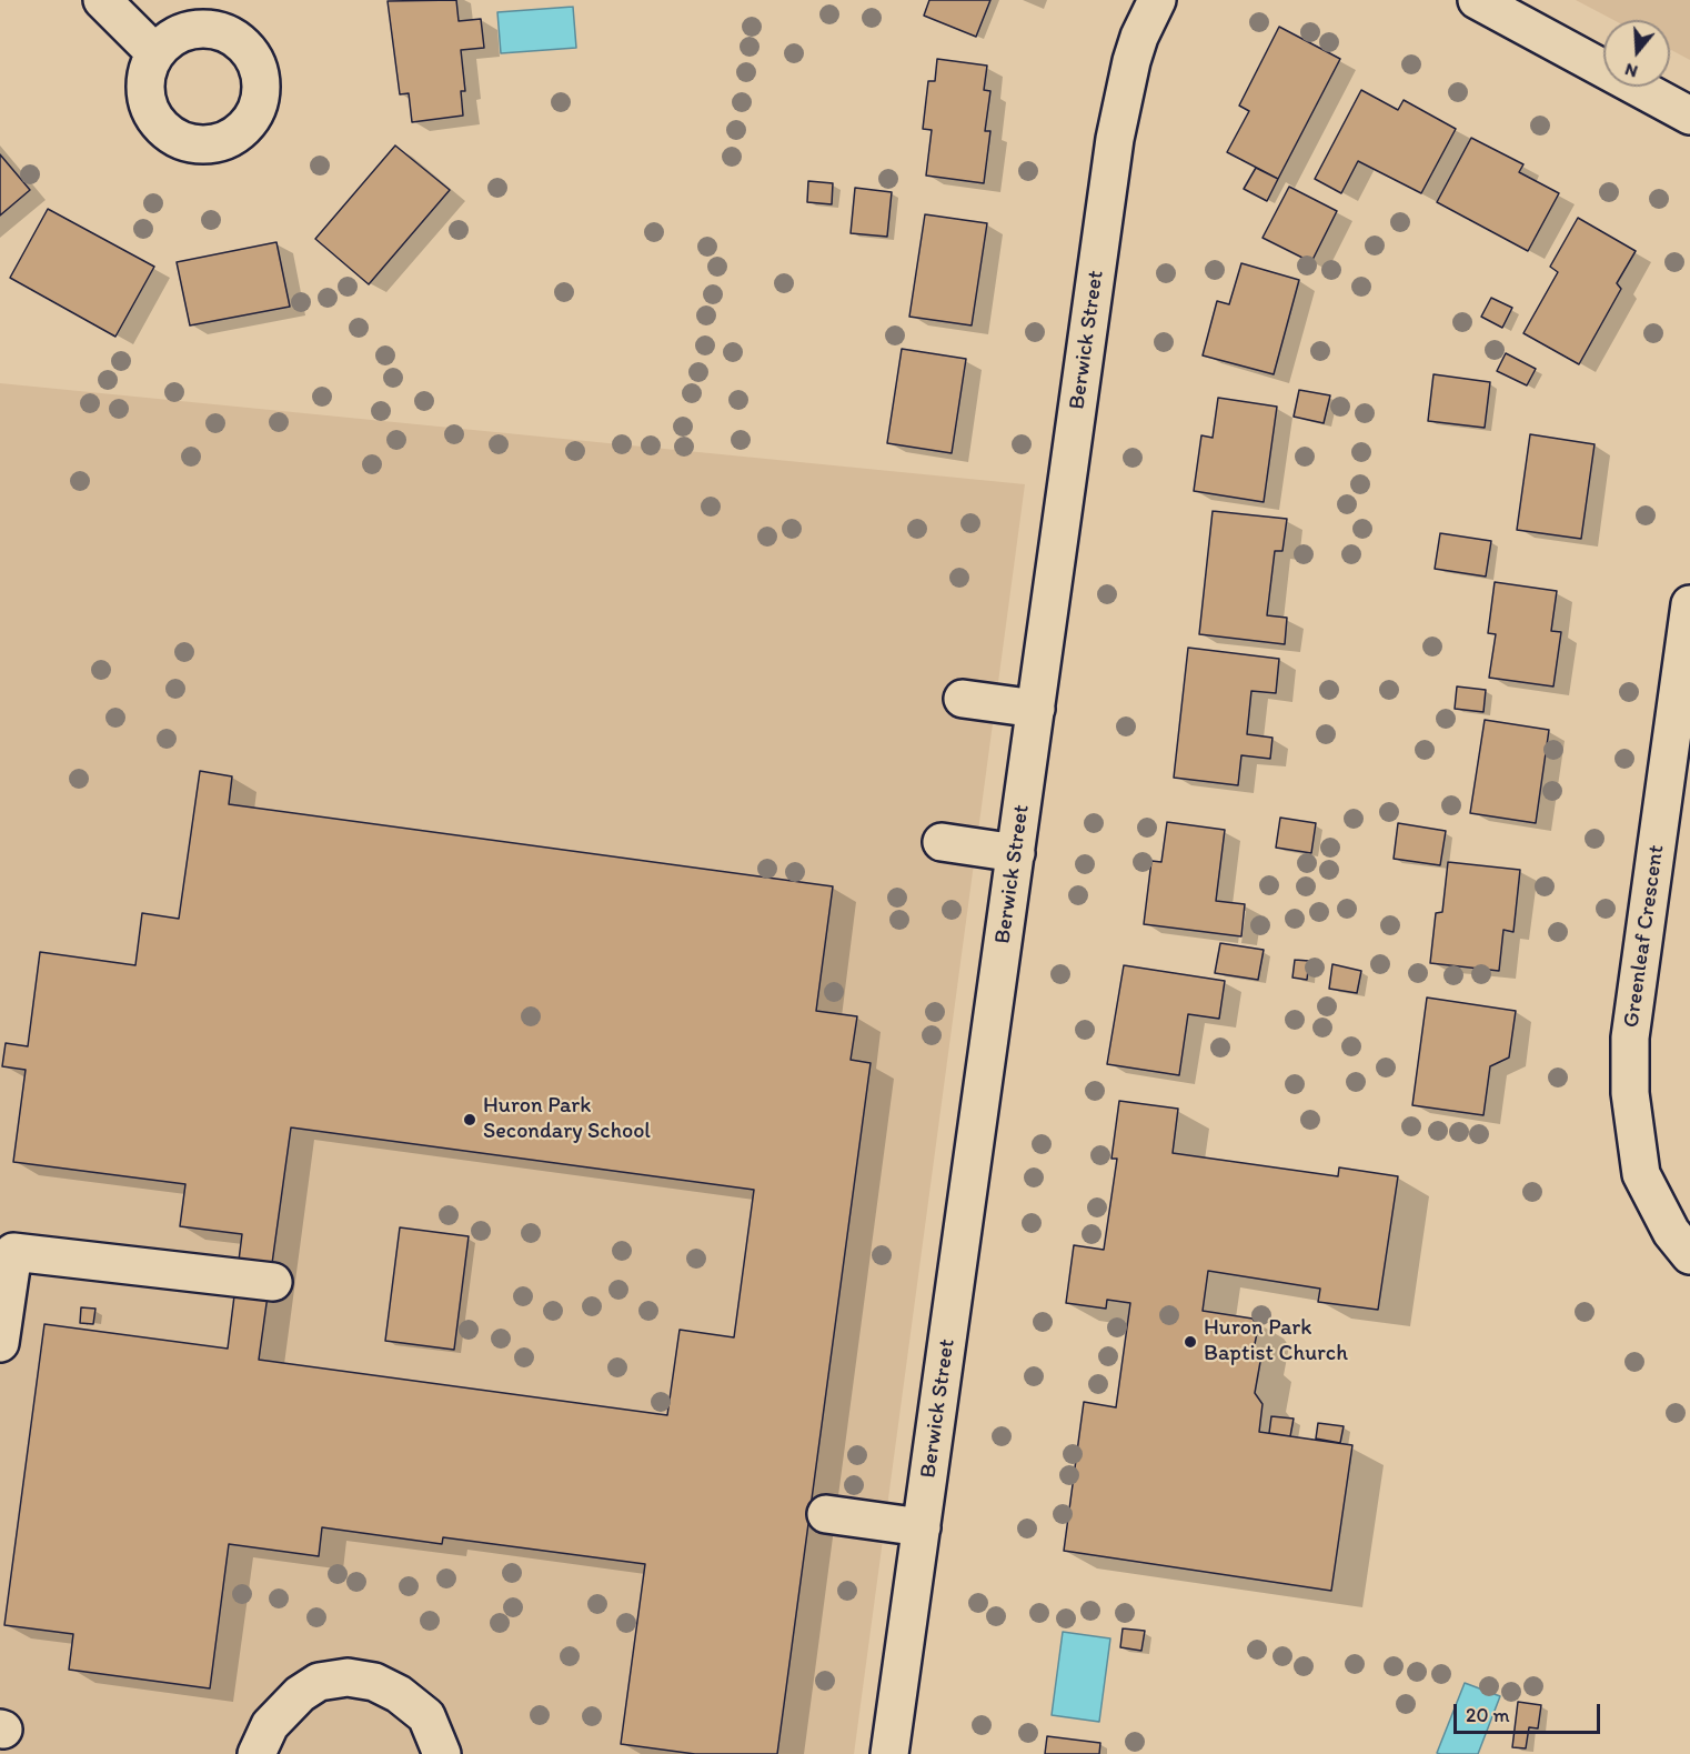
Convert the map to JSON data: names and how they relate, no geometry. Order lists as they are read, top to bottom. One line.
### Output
{"streets":{"street":["Berwick Street","Greenleaf Crescent"]},"places":["Huron Park Secondary School","Huron Park Baptist Church"],"scale_bar":"20 m","north":"bottom"}
